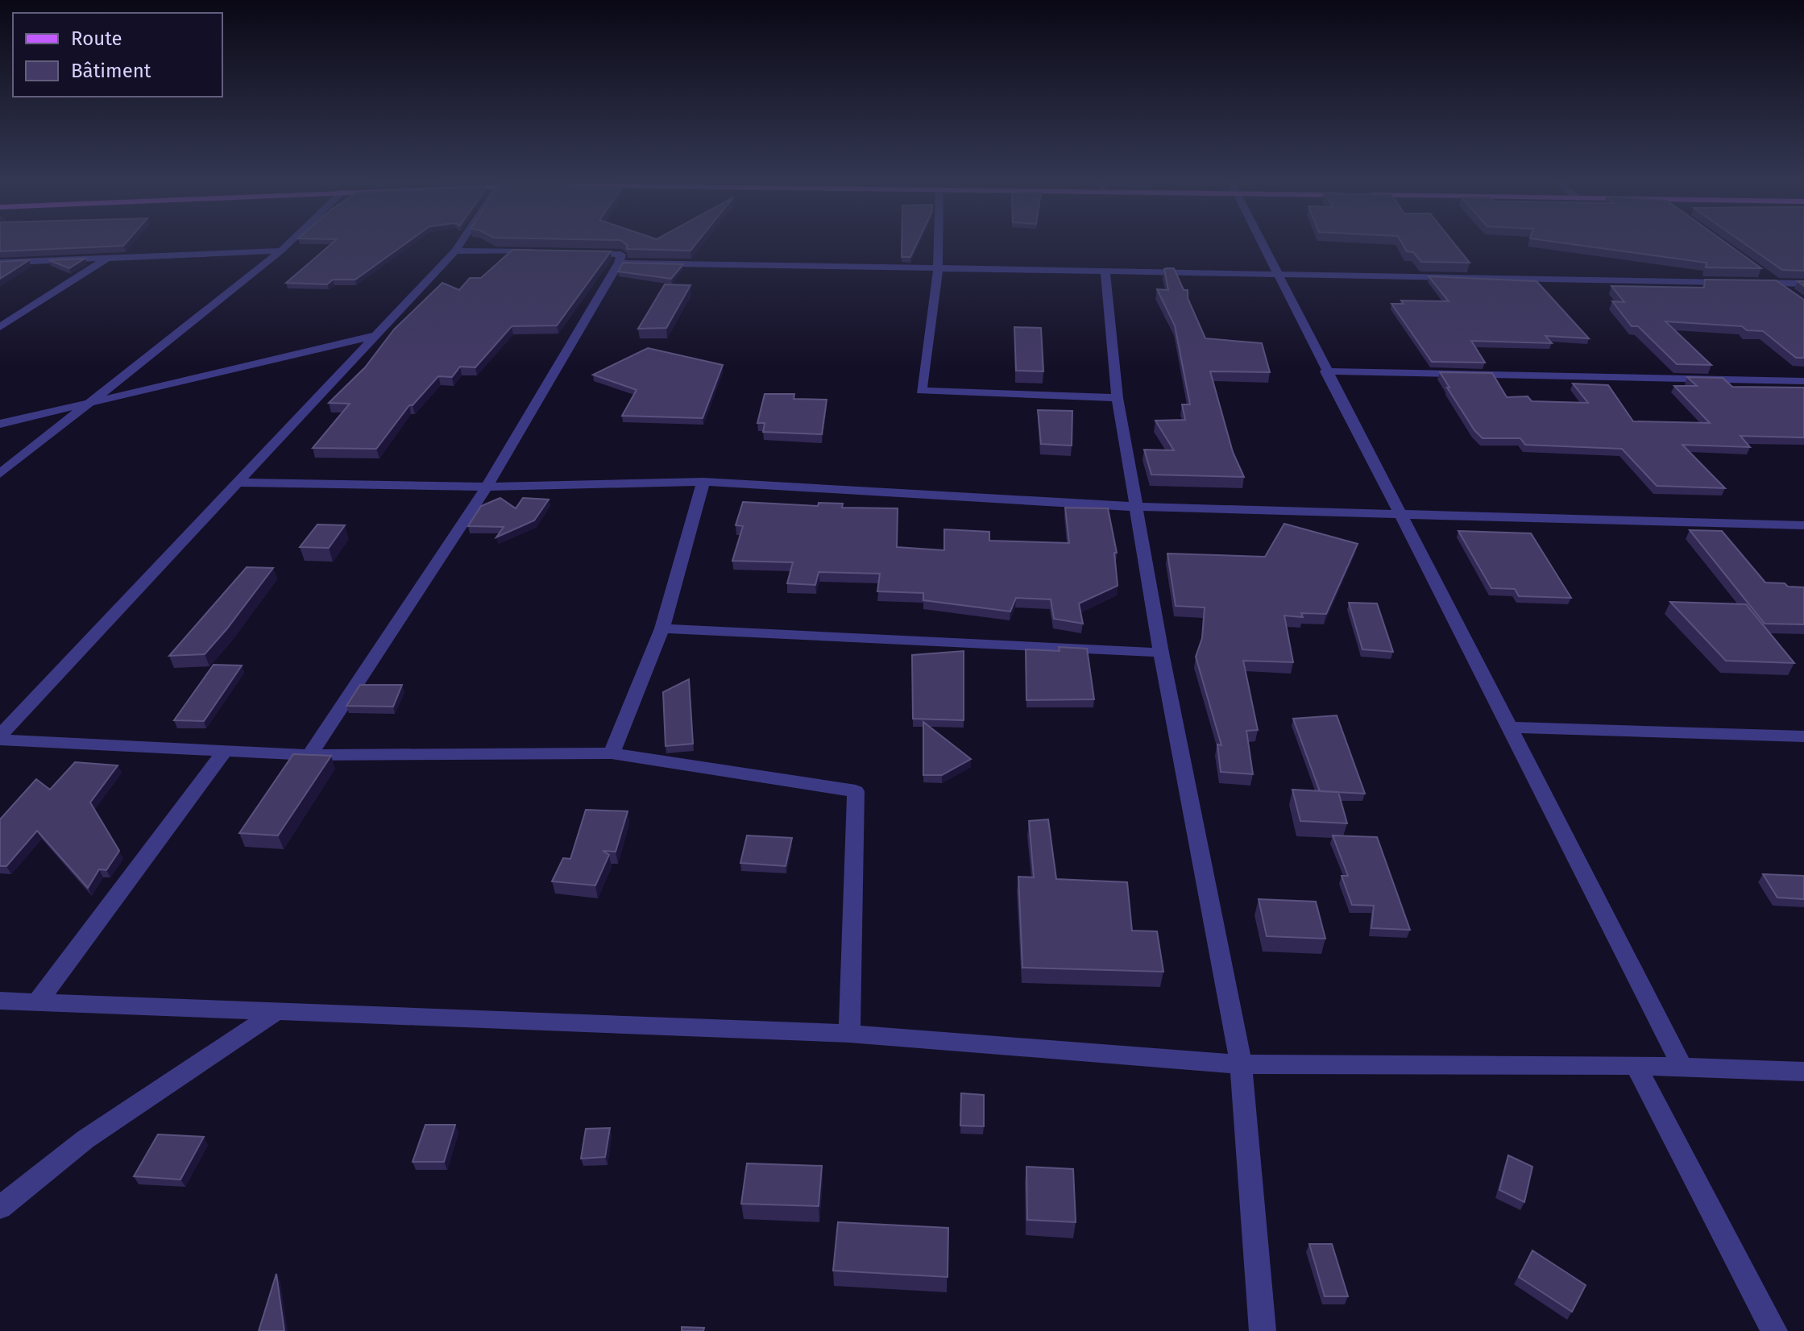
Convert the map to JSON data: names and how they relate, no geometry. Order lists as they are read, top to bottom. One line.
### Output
{"legend":["Route","Bâtiment"]}
